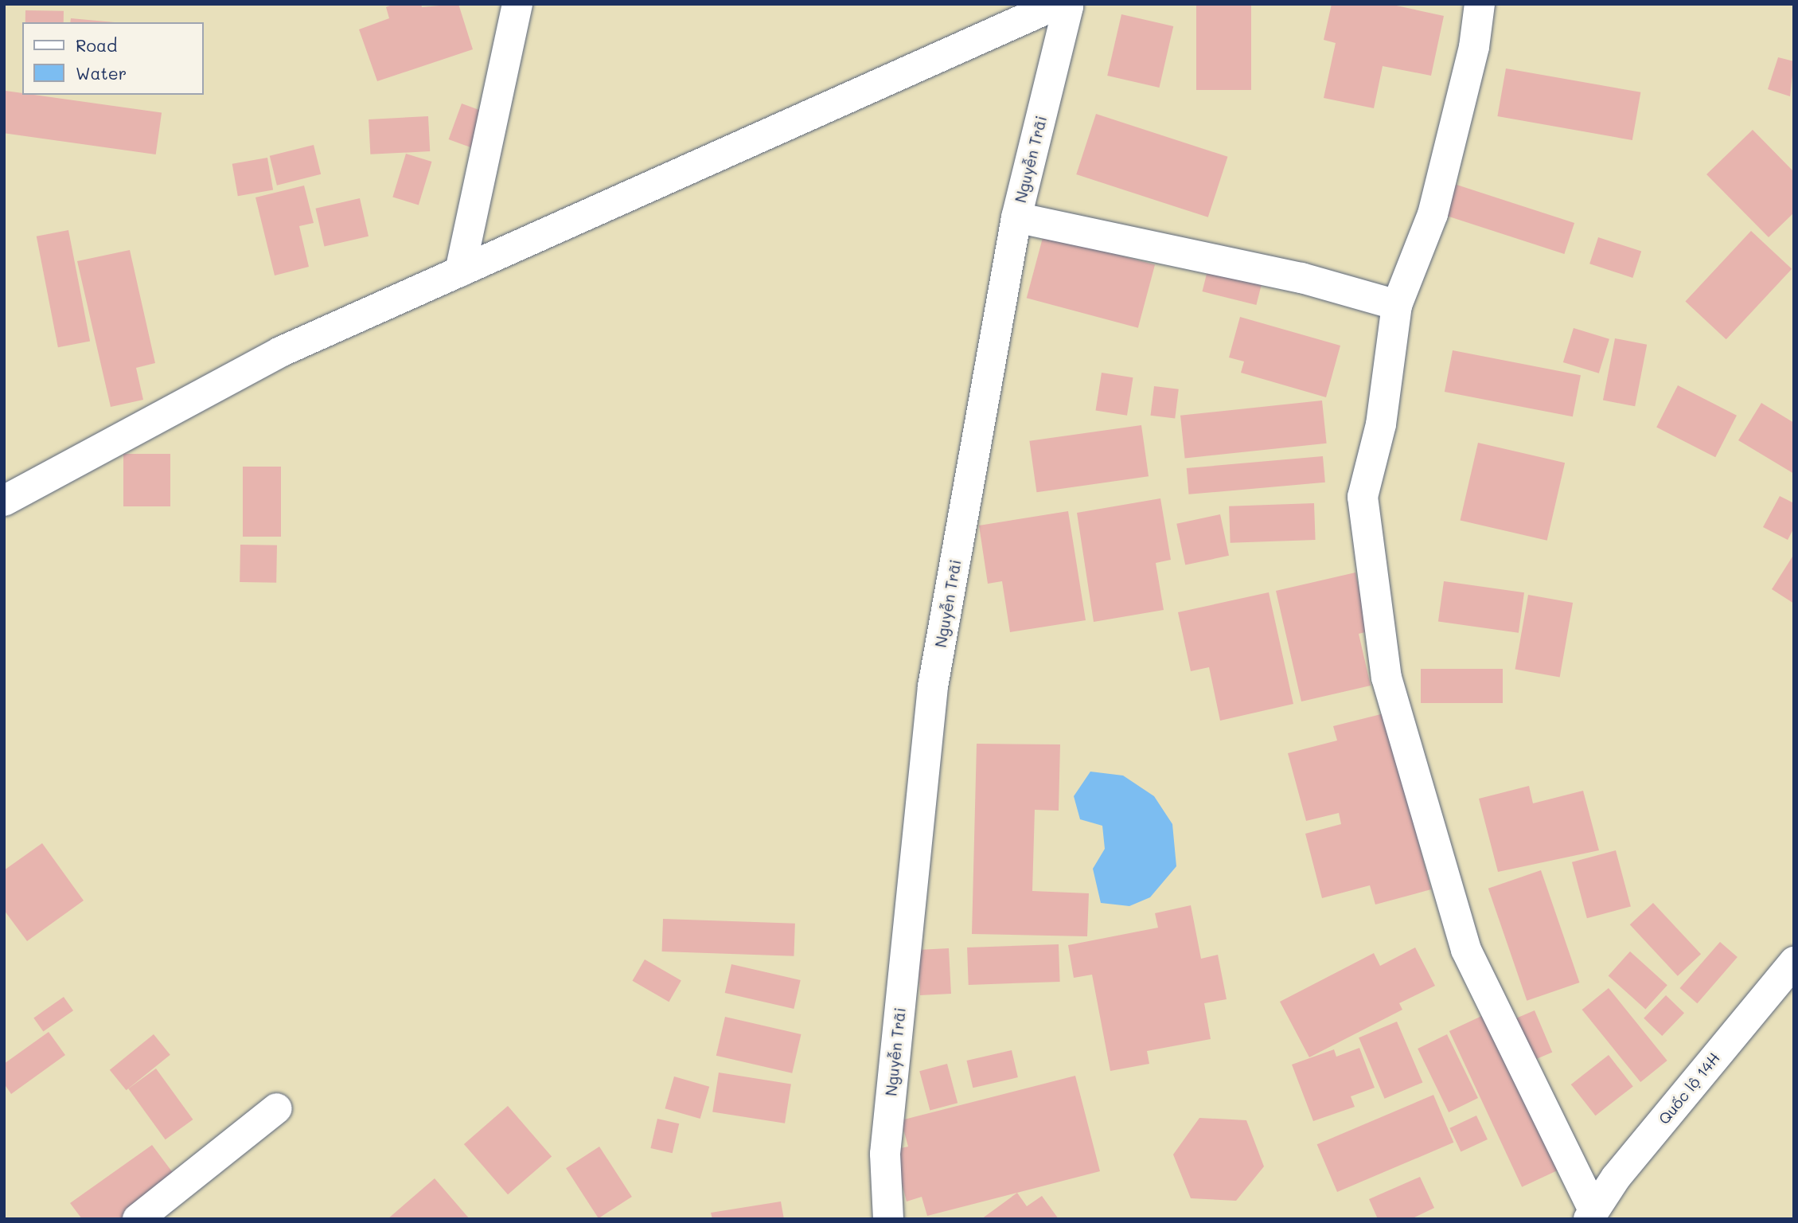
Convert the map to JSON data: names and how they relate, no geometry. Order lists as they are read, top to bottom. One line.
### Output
{"streets":{"street":["Nguyễn Trãi","Quốc lộ 14H"]},"legend":["Road","Water"]}
